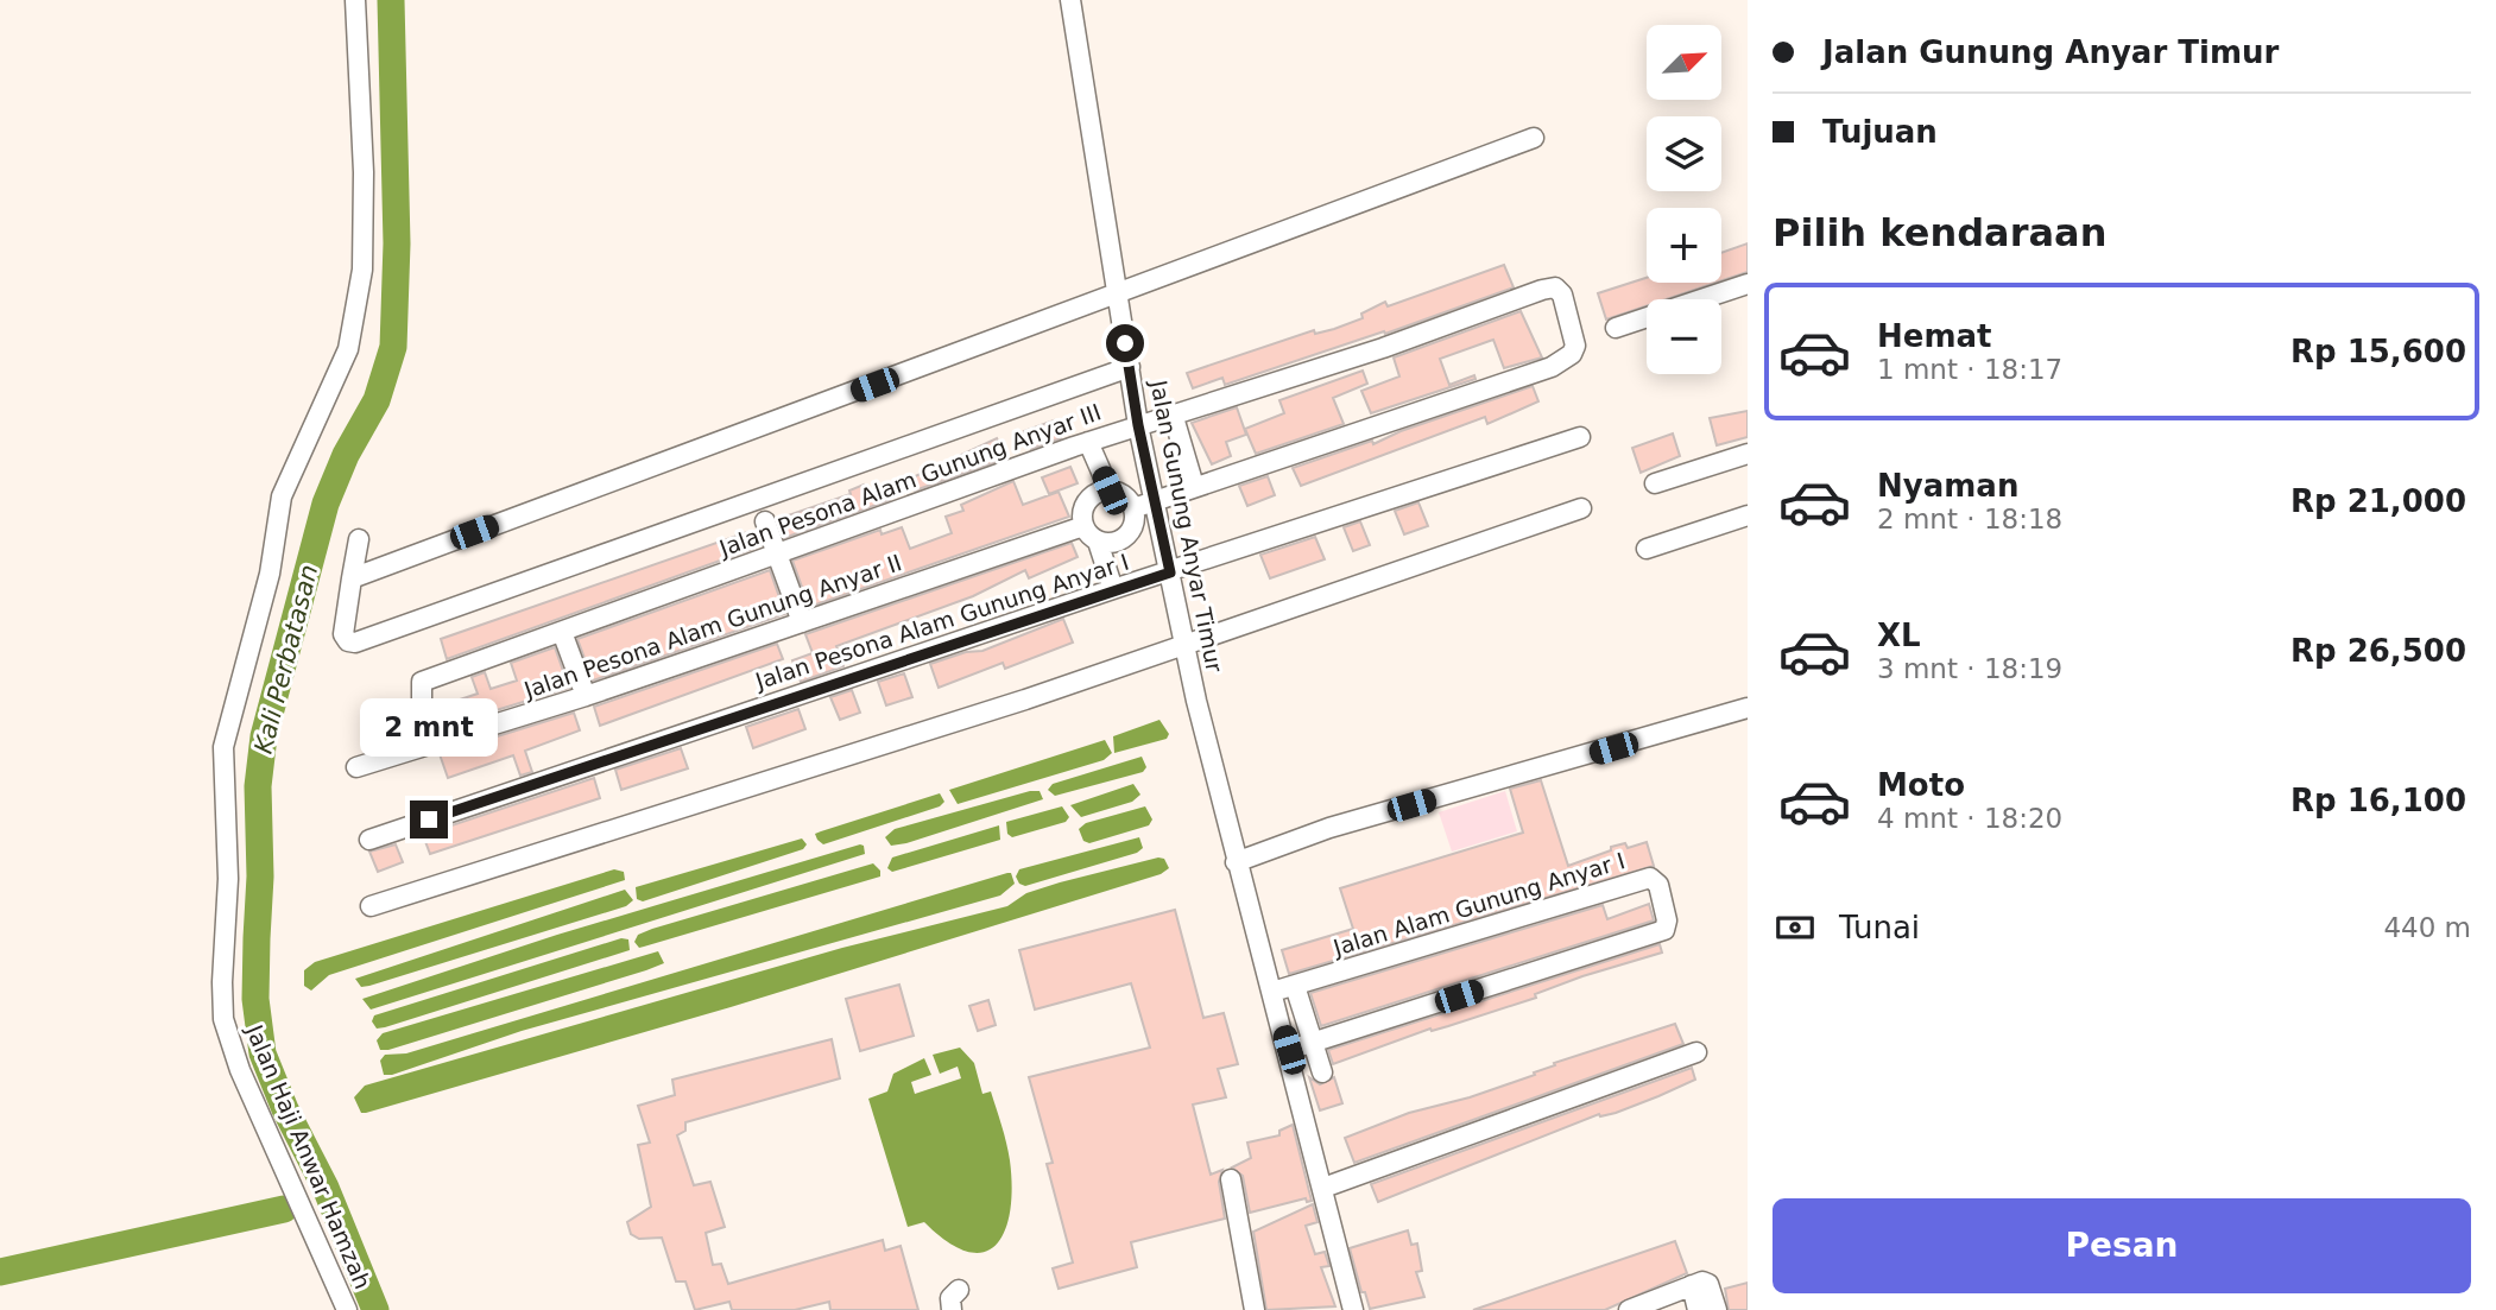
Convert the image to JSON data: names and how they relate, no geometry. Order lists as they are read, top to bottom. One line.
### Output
{"streets":{"street":["Jalan Pesona Alam Gunung Anyar III","Jalan Gunung Anyar Timur","Jalan Pesona Alam Gunung Anyar I","Jalan Pesona Alam Gunung Anyar II","Jalan Alam Gunung Anyar I","Jalan Haji Anwar Hamzah"]},"crossings":[["Jalan Pesona Alam Gunung Anyar III","Jalan Gunung Anyar Timur"],["Jalan Gunung Anyar Timur","Jalan Pesona Alam Gunung Anyar I"],["Jalan Gunung Anyar Timur","Jalan Alam Gunung Anyar I"]],"water":["Kali Perbatasan"],"north":"top right","page":{"banner":["Jalan Gunung Anyar Timur","Tujuan"],"map_buttons":["+","−"],"heading":"Pilih kendaraan","list":[{"name":"Hemat","note":"1 mnt · 18:17","value":"Rp 15,600"},{"name":"Nyaman","note":"2 mnt · 18:18","value":"Rp 21,000"},{"name":"XL","note":"3 mnt · 18:19","value":"Rp 26,500"},{"name":"Moto","note":"4 mnt · 18:20","value":"Rp 16,100"}],"bubble":"2 mnt","pay":["Tunai","440 m"],"buttons":"Pesan"}}
